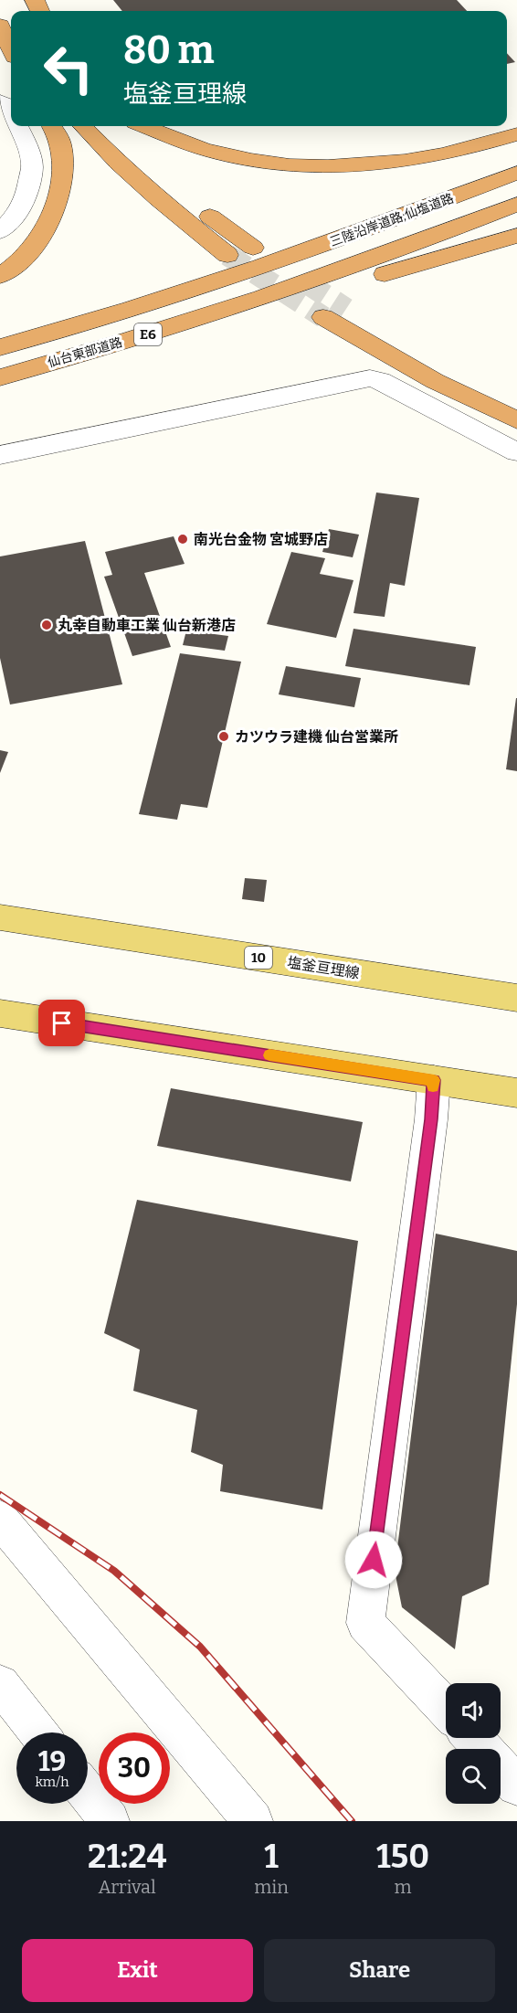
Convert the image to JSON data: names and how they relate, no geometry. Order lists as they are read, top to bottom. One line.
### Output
{"streets":{"highway":["三陸沿岸道路;仙塩道路","E6","仙台東部道路"],"main road":["10","塩釜亘理線"]},"crossings":[["三陸沿岸道路;仙塩道路","仙台東部道路"]],"places":["南光台金物 宮城野店","丸幸自動車工業 仙台新港店","カツウラ建機 仙台営業所"],"page":{"turn":["80 m","塩釜亘理線"],"speed":"19 km/h","limit":"30","eta":["21:24","Arrival","1","min","150","m"],"buttons":["Exit","Share"]}}
